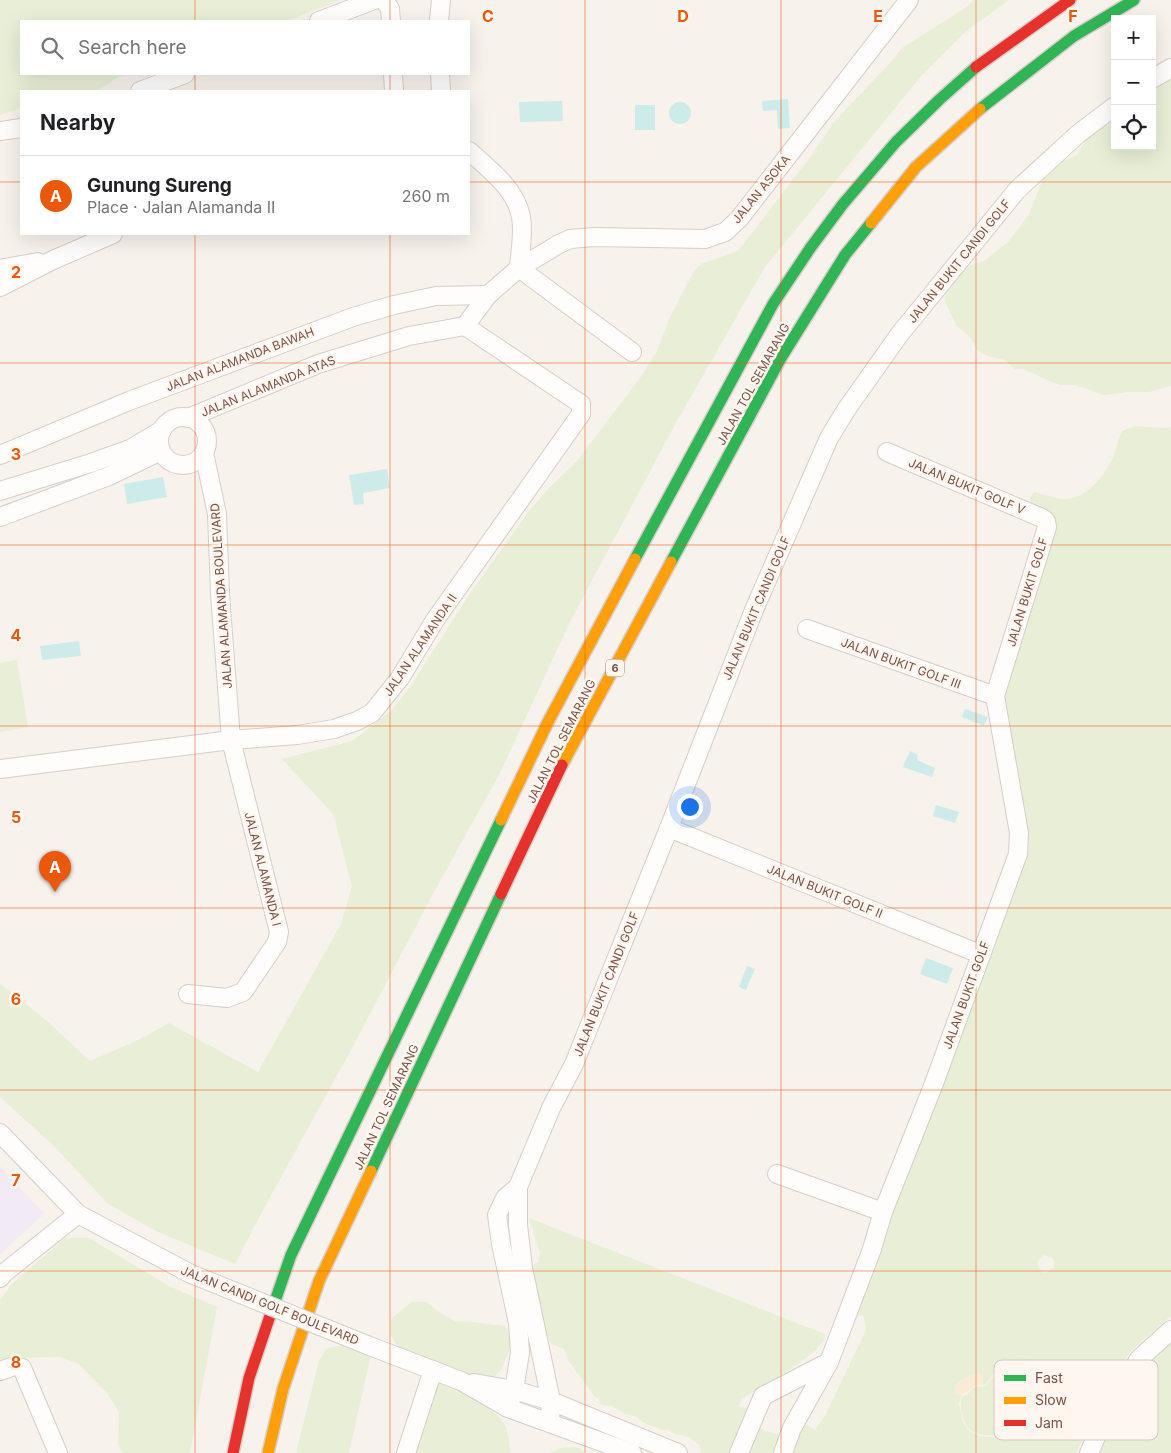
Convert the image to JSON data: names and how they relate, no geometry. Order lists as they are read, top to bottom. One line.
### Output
{"streets":{"highway":["JALAN TOL SEMARANG","6"],"street":["JALAN ASOKA","JALAN BUKIT CANDI GOLF","JALAN ALAMANDA BAWAH","JALAN ALAMANDA ATAS","JALAN BUKIT GOLF V","JALAN BUKIT GOLF","JALAN ALAMANDA BOULEVARD","JALAN ALAMANDA II","JALAN BUKIT GOLF III","JALAN ALAMANDA I","JALAN BUKIT GOLF II","JALAN CANDI GOLF BOULEVARD"]},"crossings":[["JALAN BUKIT CANDI GOLF","JALAN BUKIT GOLF II"],["JALAN BUKIT CANDI GOLF","JALAN CANDI GOLF BOULEVARD"],["JALAN ALAMANDA ATAS","JALAN ALAMANDA BOULEVARD"],["JALAN ALAMANDA ATAS","JALAN ALAMANDA II"],["JALAN BUKIT GOLF V","JALAN BUKIT GOLF"],["JALAN BUKIT GOLF","JALAN BUKIT GOLF III"],["JALAN BUKIT GOLF","JALAN BUKIT GOLF II"],["JALAN ALAMANDA BOULEVARD","JALAN ALAMANDA II"],["JALAN ALAMANDA BOULEVARD","JALAN ALAMANDA I"],["JALAN ALAMANDA II","JALAN ALAMANDA I"]],"legend":["Fast","Slow","Jam"],"page":{"map_buttons":["+","−"],"search":"Search here","heading":"Nearby","list":[{"mark":"A","name":"Gunung Sureng","note":"Place · Jalan Alamanda II","value":"260 m"}],"pins":"A"},"grid":{"columns":["C","D","E","F"],"rows":["2","3","4","5","6","7","8"]}}
